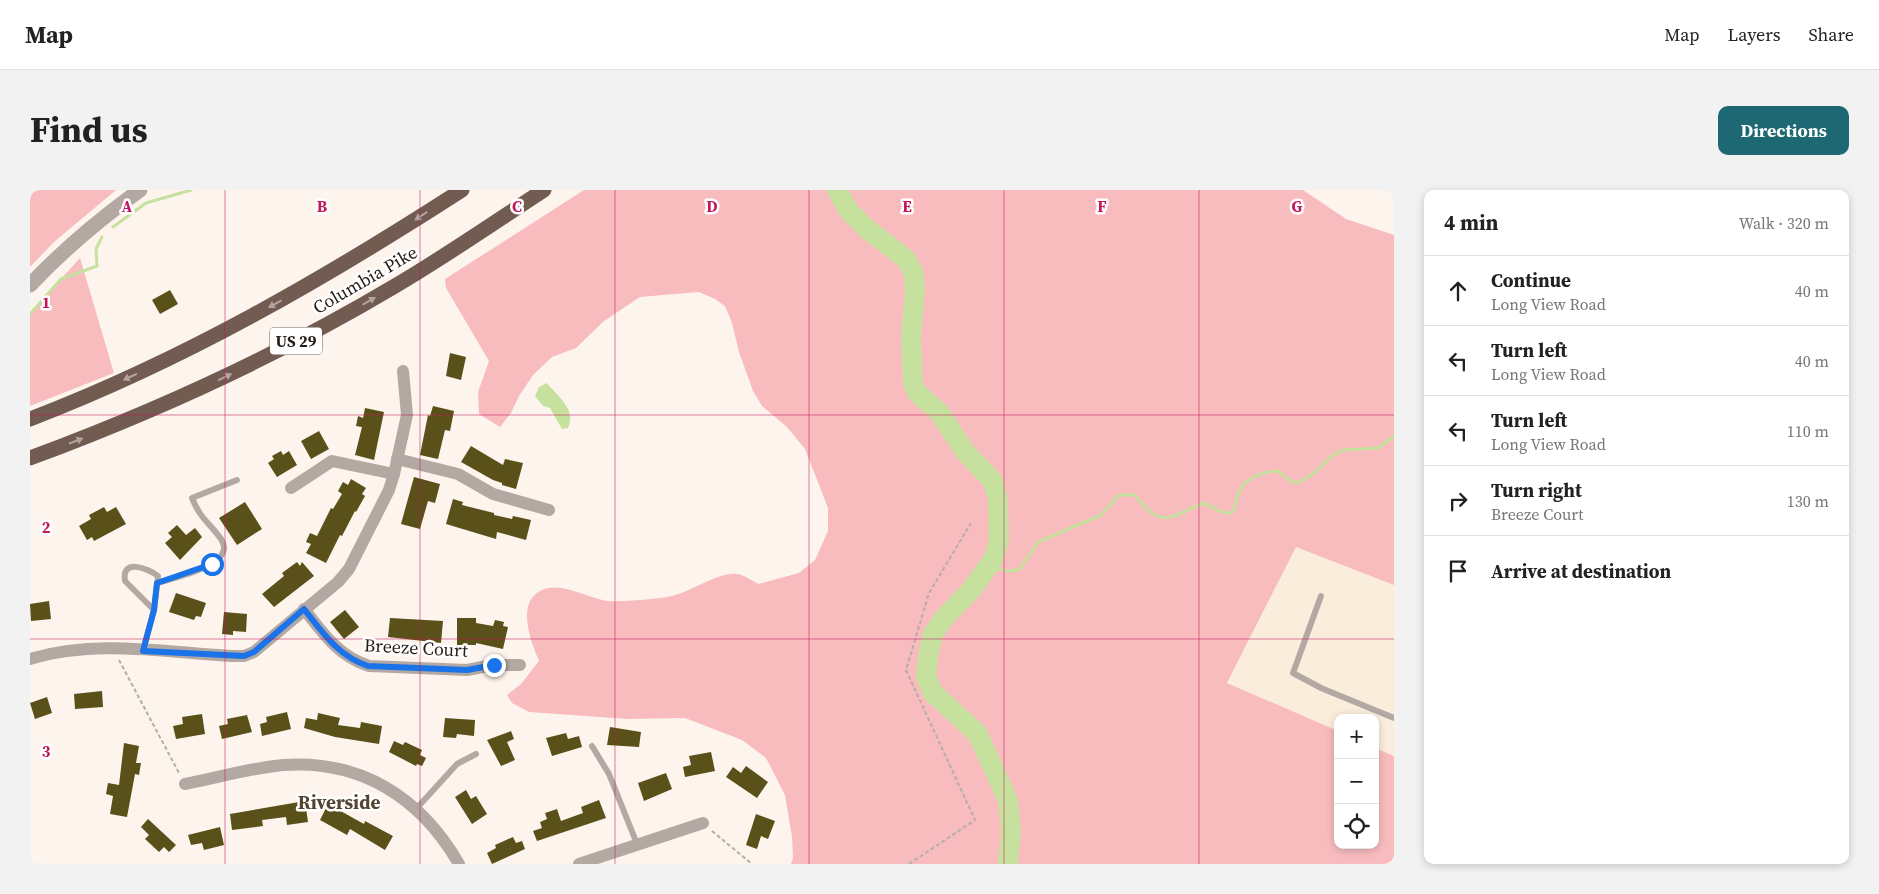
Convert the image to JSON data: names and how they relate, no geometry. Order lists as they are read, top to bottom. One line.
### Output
{"streets":{"highway":["Columbia Pike","US 29"],"street":["Breeze Court"]},"districts":["Riverside"],"page":{"header":"Map","nav":["Map","Layers","Share"],"title":"Find us","buttons":"Directions","heading":["4 min","Walk · 320 m"],"list":[["Continue","Long View Road","40 m"],["Turn left","Long View Road","40 m"],["Turn left","Long View Road","110 m"],["Turn right","Breeze Court","130 m"],"Arrive at destination"],"map_buttons":["+","−"]},"grid":{"columns":["A","B","C","D","E","F","G"],"rows":["1","2","3"]}}
